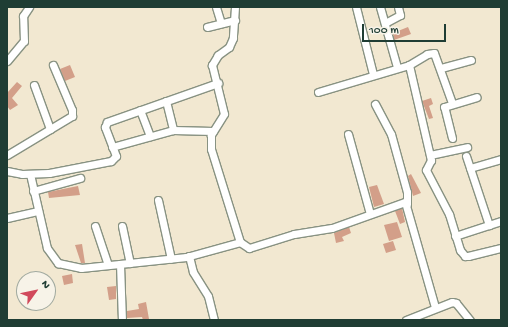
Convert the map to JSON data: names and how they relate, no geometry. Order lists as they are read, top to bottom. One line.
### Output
{"scale_bar":"100 m","north":"top right"}
